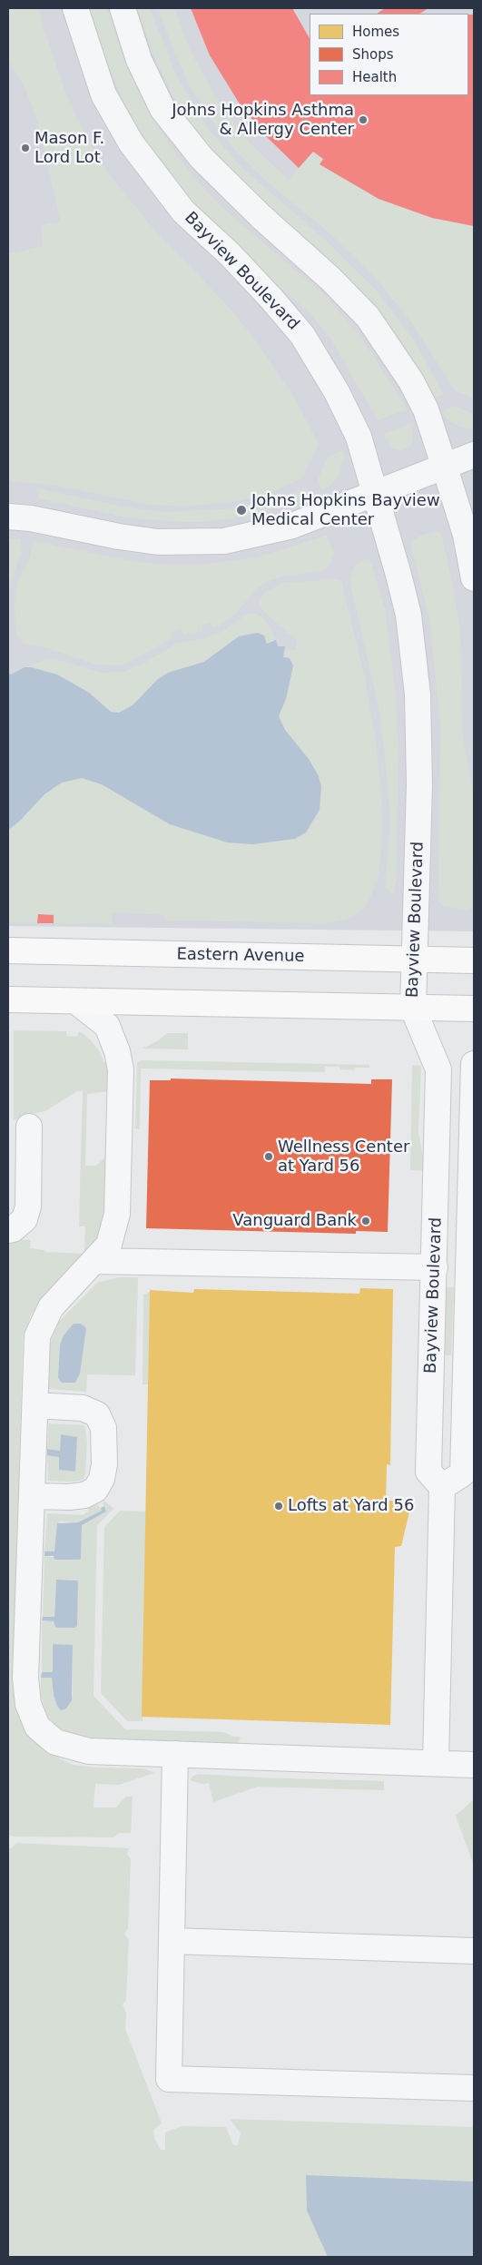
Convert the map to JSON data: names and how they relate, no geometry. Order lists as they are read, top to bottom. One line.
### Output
{"streets":{"main road":["Eastern Avenue"],"street":["Bayview Boulevard"]},"crossings":[["Bayview Boulevard","Eastern Avenue"]],"places":["Johns Hopkins Asthma & Allergy Center","Mason F. Lord Lot","Johns Hopkins Bayview Medical Center","Wellness Center at Yard 56","Vanguard Bank","Lofts at Yard 56"],"legend":["Homes","Shops","Health"]}
